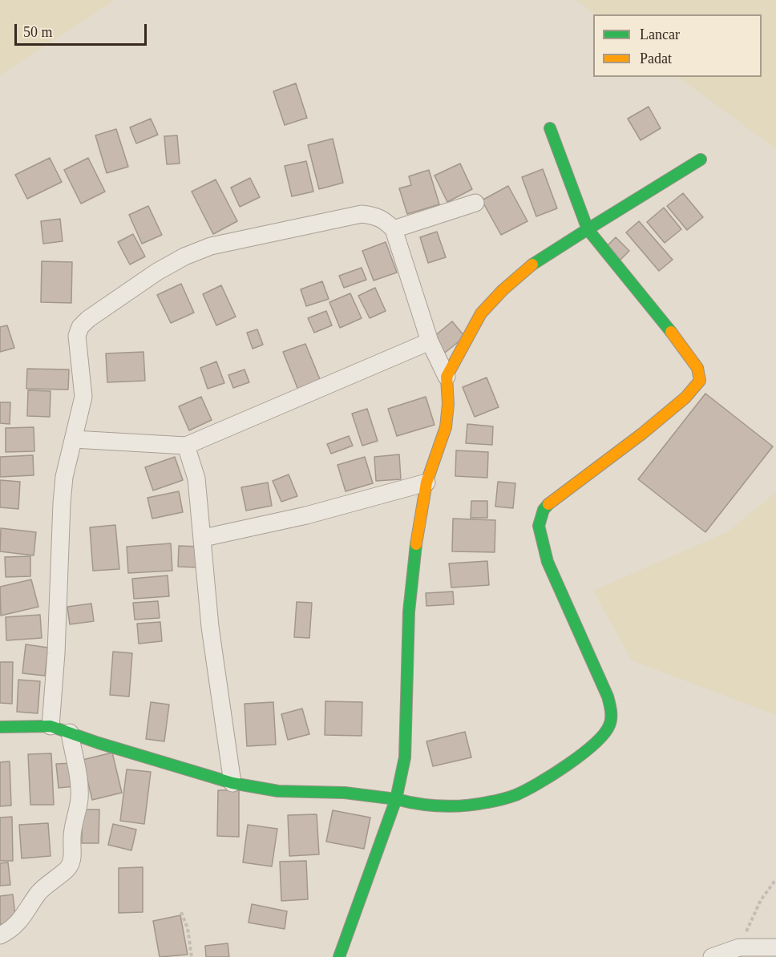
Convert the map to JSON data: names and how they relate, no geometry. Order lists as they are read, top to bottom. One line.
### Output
{"legend":["Lancar","Padat"],"scale_bar":"50 m"}
